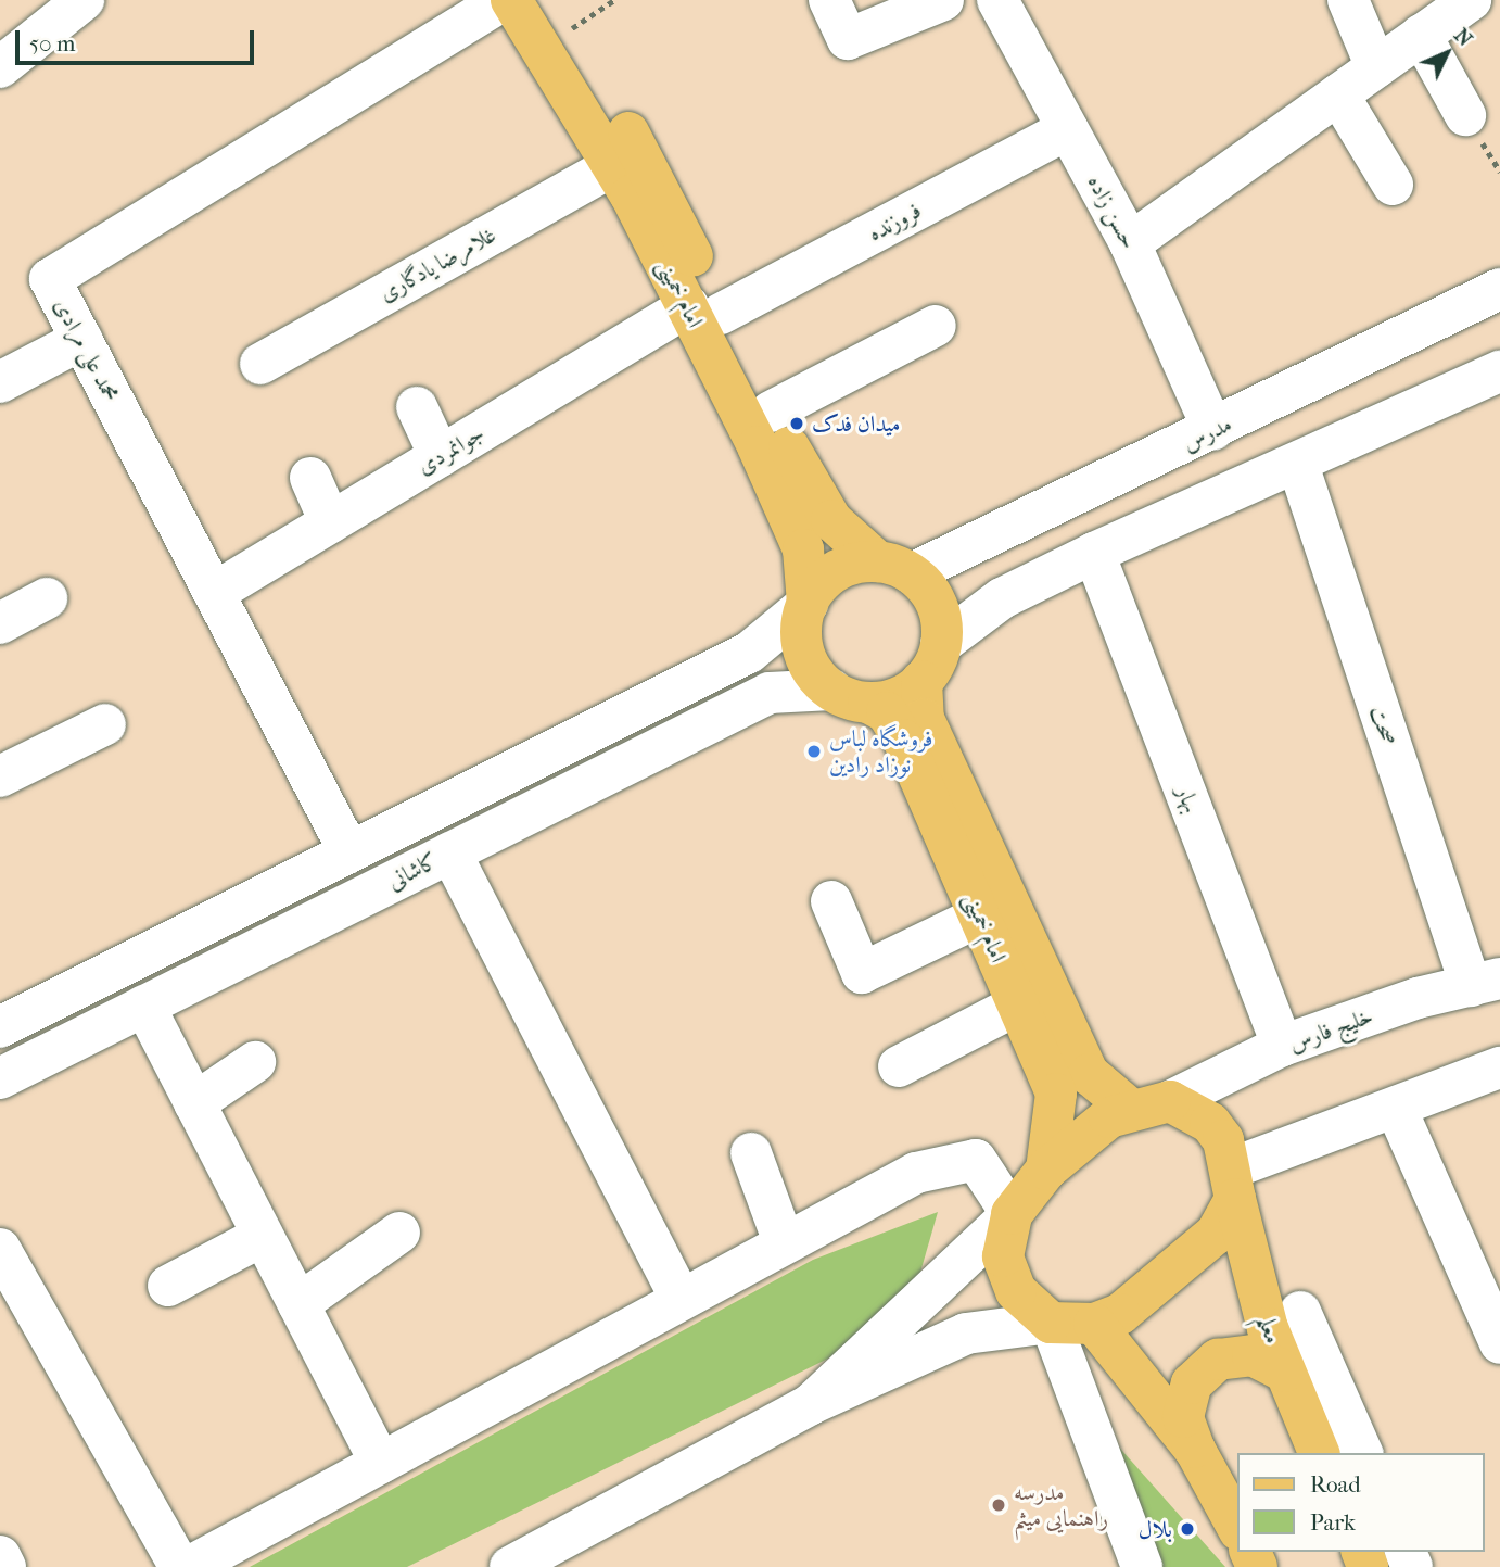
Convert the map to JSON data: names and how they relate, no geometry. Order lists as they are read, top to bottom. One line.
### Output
{"streets":{"main road":["امام خمینی","معلم"],"street":["حسن زاده","فروزنده","غلامرضا یادگاری","محمد علی مرادی","مدرس","جوانمردی","صحت","بهار","کاشانی","خلیج فارس"]},"crossings":[["حسن زاده","فروزنده"],["حسن زاده","مدرس"],["فروزنده","امام خمینی"],["فروزنده","جوانمردی"],["غلامرضا یادگاری","امام خمینی"],["امام خمینی","مدرس"],["امام خمینی","جوانمردی"],["امام خمینی","کاشانی"],["امام خمینی","خلیج فارس"],["امام خمینی","معلم"],["محمد علی مرادی","جوانمردی"],["محمد علی مرادی","کاشانی"],["مدرس","کاشانی"],["صحت","خلیج فارس"],["بهار","خلیج فارس"],["خلیج فارس","معلم"]],"places":["میدان فدک","فروشگاه لباس نوزاد رادین","مدرسه راهنمایی میثم","بلال"],"legend":["Road","Park"],"scale_bar":"50 m","north":"top right"}
